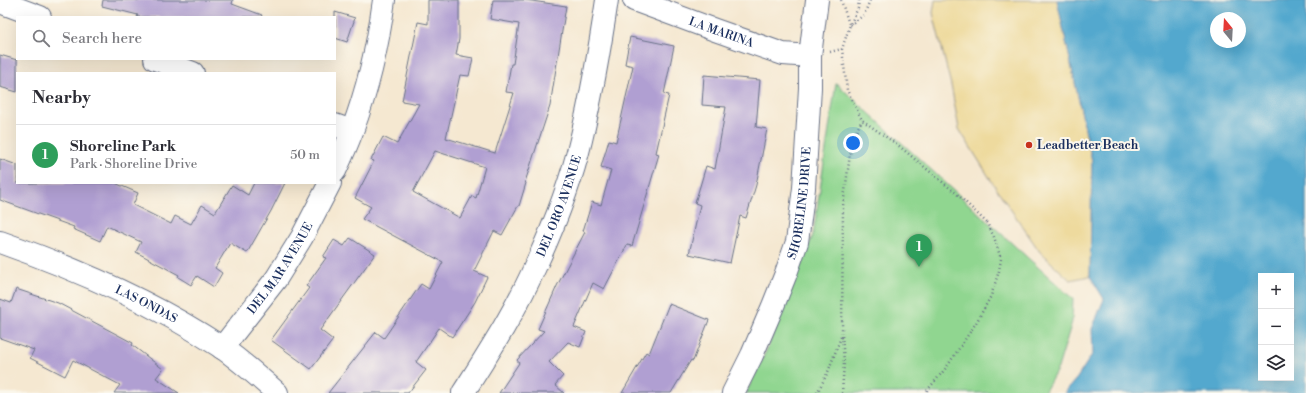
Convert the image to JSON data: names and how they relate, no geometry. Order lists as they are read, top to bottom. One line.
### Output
{"streets":{"street":["LA MARINA","SHORELINE DRIVE","DEL ORO AVENUE","DEL MAR AVENUE","LAS ONDAS"]},"crossings":[["LA MARINA","SHORELINE DRIVE"],["DEL MAR AVENUE","LAS ONDAS"]],"places":["Leadbetter Beach"],"north":"top","page":{"search":"Search here","heading":"Nearby","list":[{"mark":"1","name":"Shoreline Park","note":"Park · Shoreline Drive","value":"50 m"}],"pins":"1","map_buttons":["+","−"]}}
